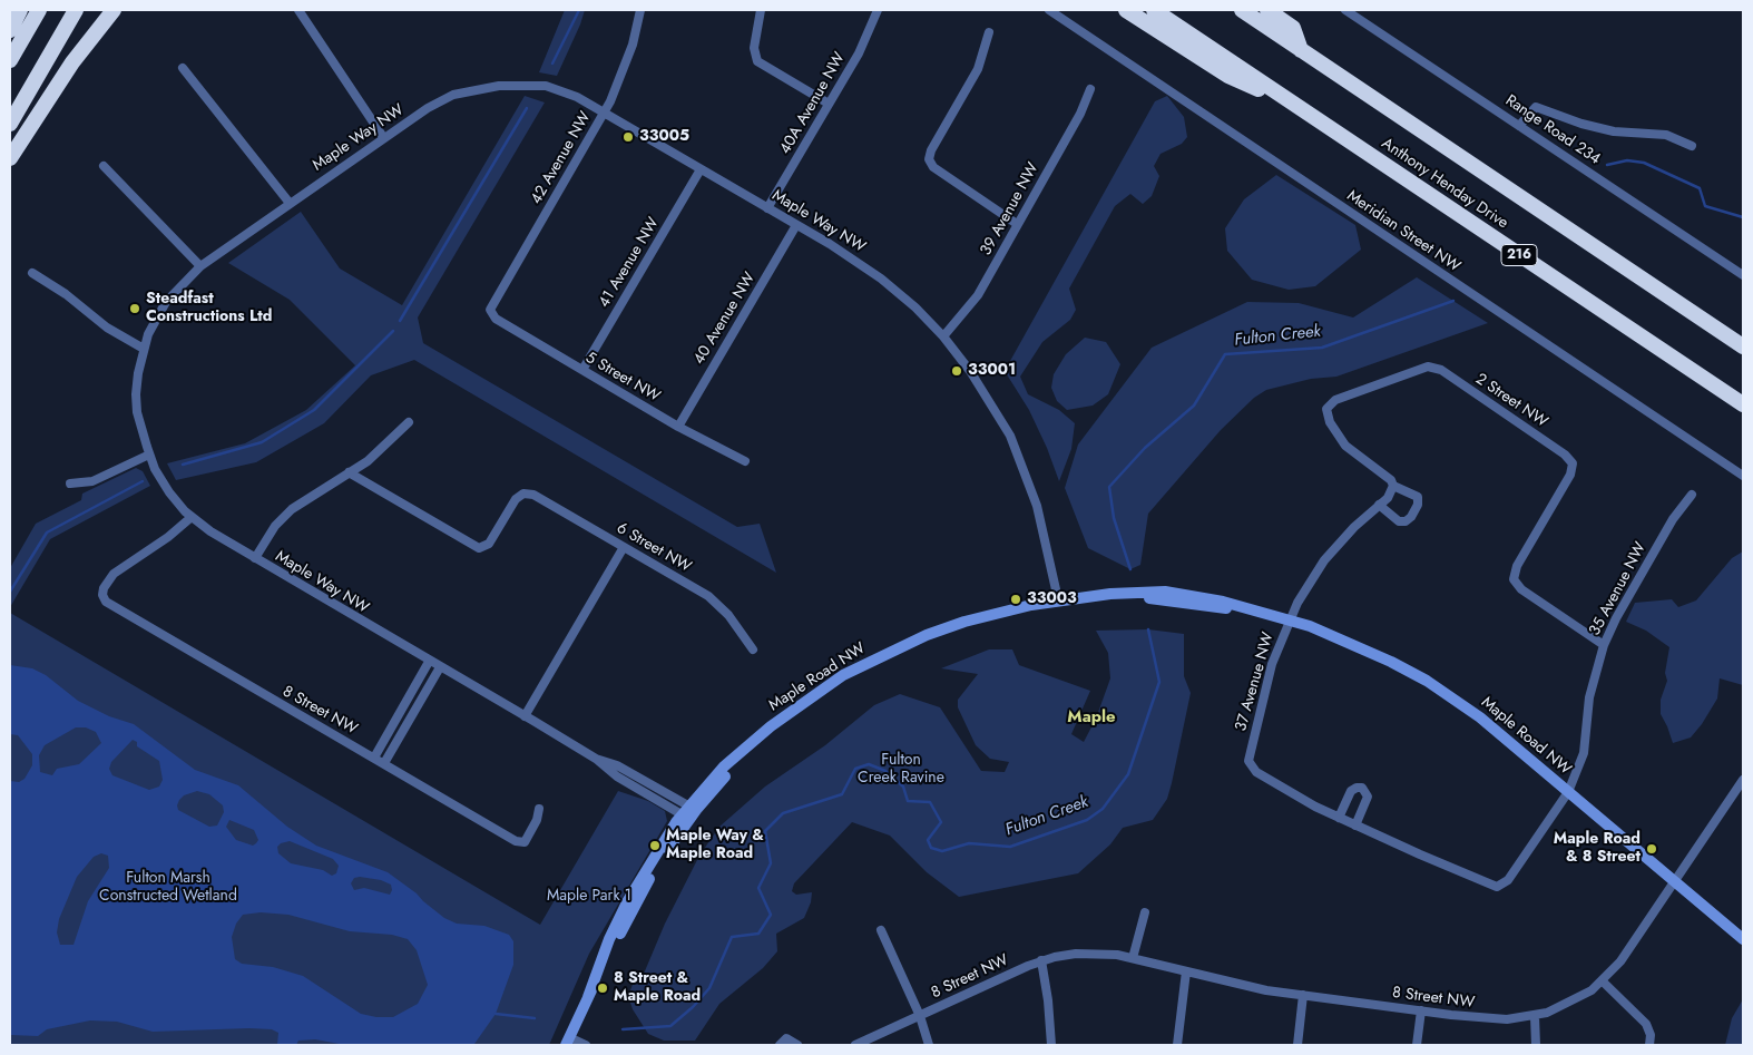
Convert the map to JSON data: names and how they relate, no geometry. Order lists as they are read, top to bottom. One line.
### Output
{"streets":{"highway":["Anthony Henday Drive","216"],"street":["40A Avenue NW","Range Road 234","Maple Way NW","42 Avenue NW","39 Avenue NW","Meridian Street NW","41 Avenue NW","40 Avenue NW","5 Street NW","2 Street NW","6 Street NW","35 Avenue NW","Maple Road NW","37 Avenue NW","8 Street NW"]},"crossings":[["40A Avenue NW","Maple Way NW"],["Maple Way NW","42 Avenue NW"],["Maple Way NW","39 Avenue NW"],["Maple Way NW","41 Avenue NW"],["Maple Way NW","40 Avenue NW"],["Maple Way NW","Maple Road NW"],["Maple Way NW","8 Street NW"],["42 Avenue NW","5 Street NW"],["41 Avenue NW","5 Street NW"],["40 Avenue NW","5 Street NW"],["2 Street NW","35 Avenue NW"],["2 Street NW","37 Avenue NW"],["35 Avenue NW","Maple Road NW"],["Maple Road NW","37 Avenue NW"],["Maple Road NW","8 Street NW"]],"districts":["Maple"],"water":["Fulton Creek"],"parks":["Fulton Creek Ravine","Fulton Marsh Constructed Wetland","Maple Park 1"],"places":["33005","Steadfast Constructions Ltd","33001","33003","Maple Way & Maple Road","Maple Road & 8 Street","8 Street & Maple Road"]}
